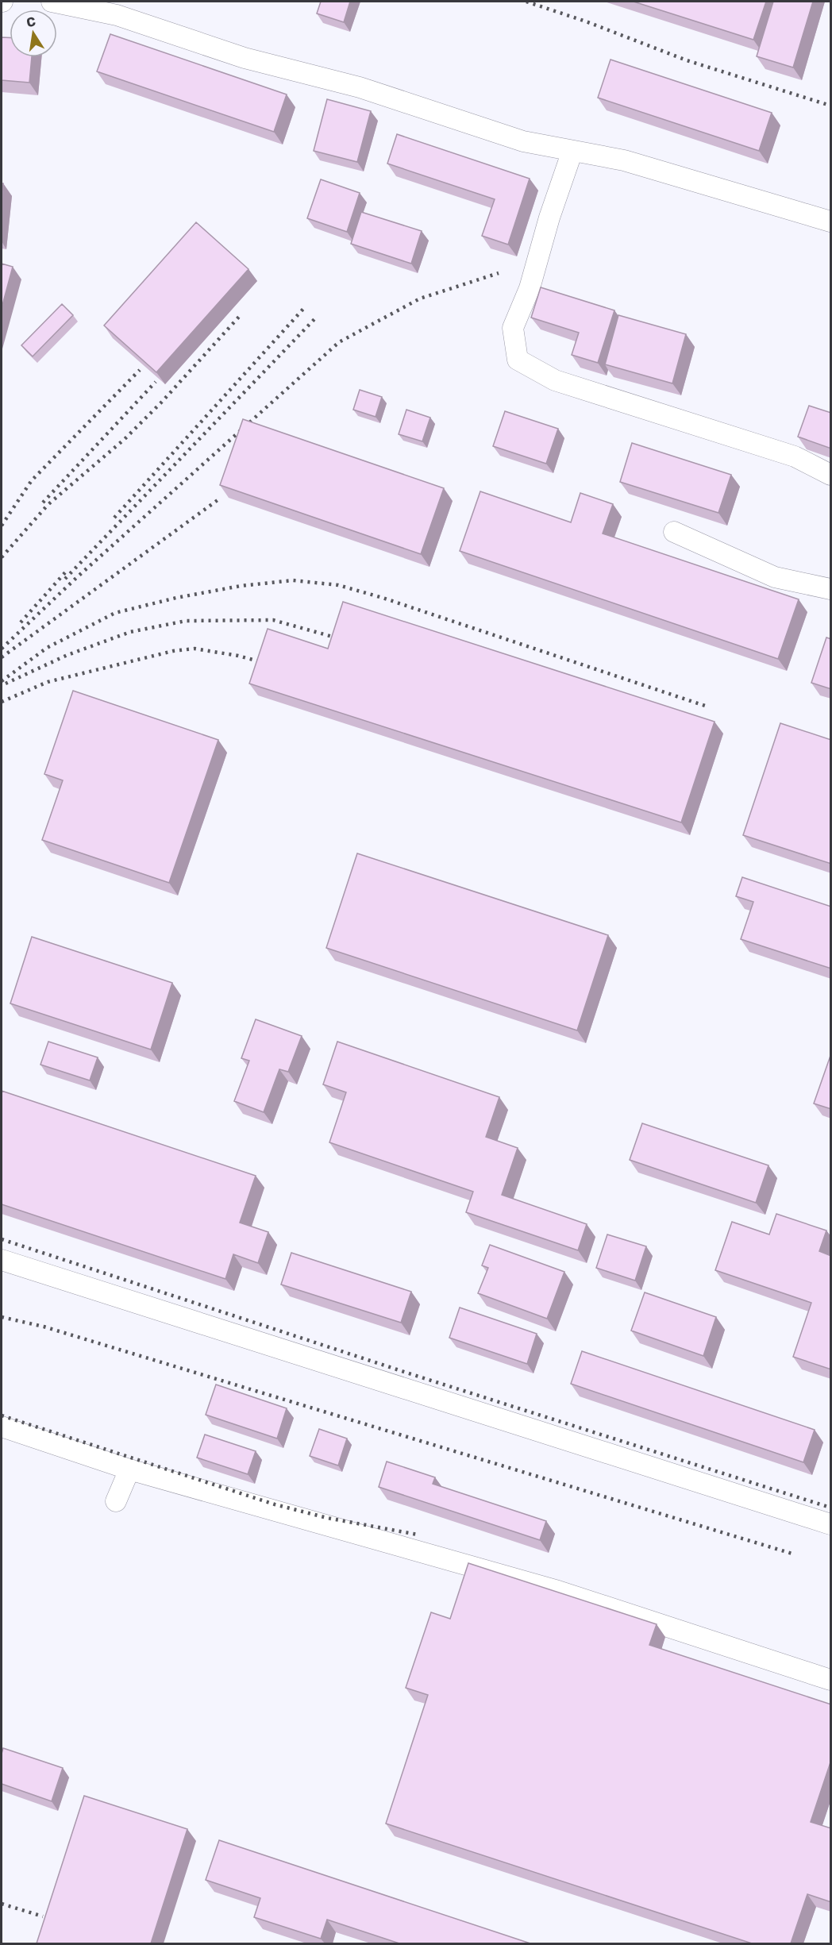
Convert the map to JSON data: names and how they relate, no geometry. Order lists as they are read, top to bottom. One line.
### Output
{"north":"top"}
